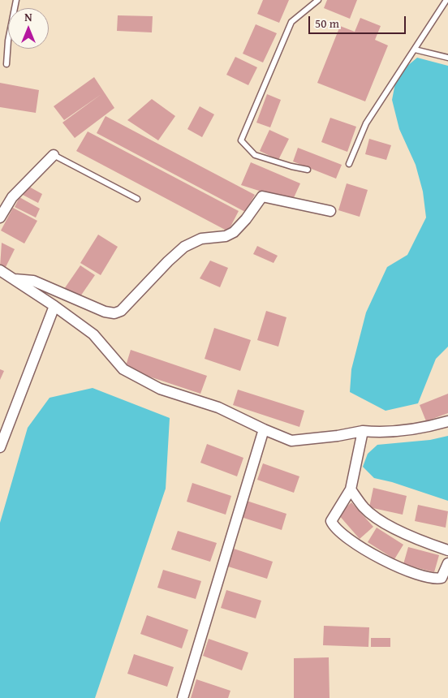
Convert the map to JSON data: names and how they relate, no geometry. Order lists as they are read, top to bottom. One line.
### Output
{"scale_bar":"50 m","north":"top"}
